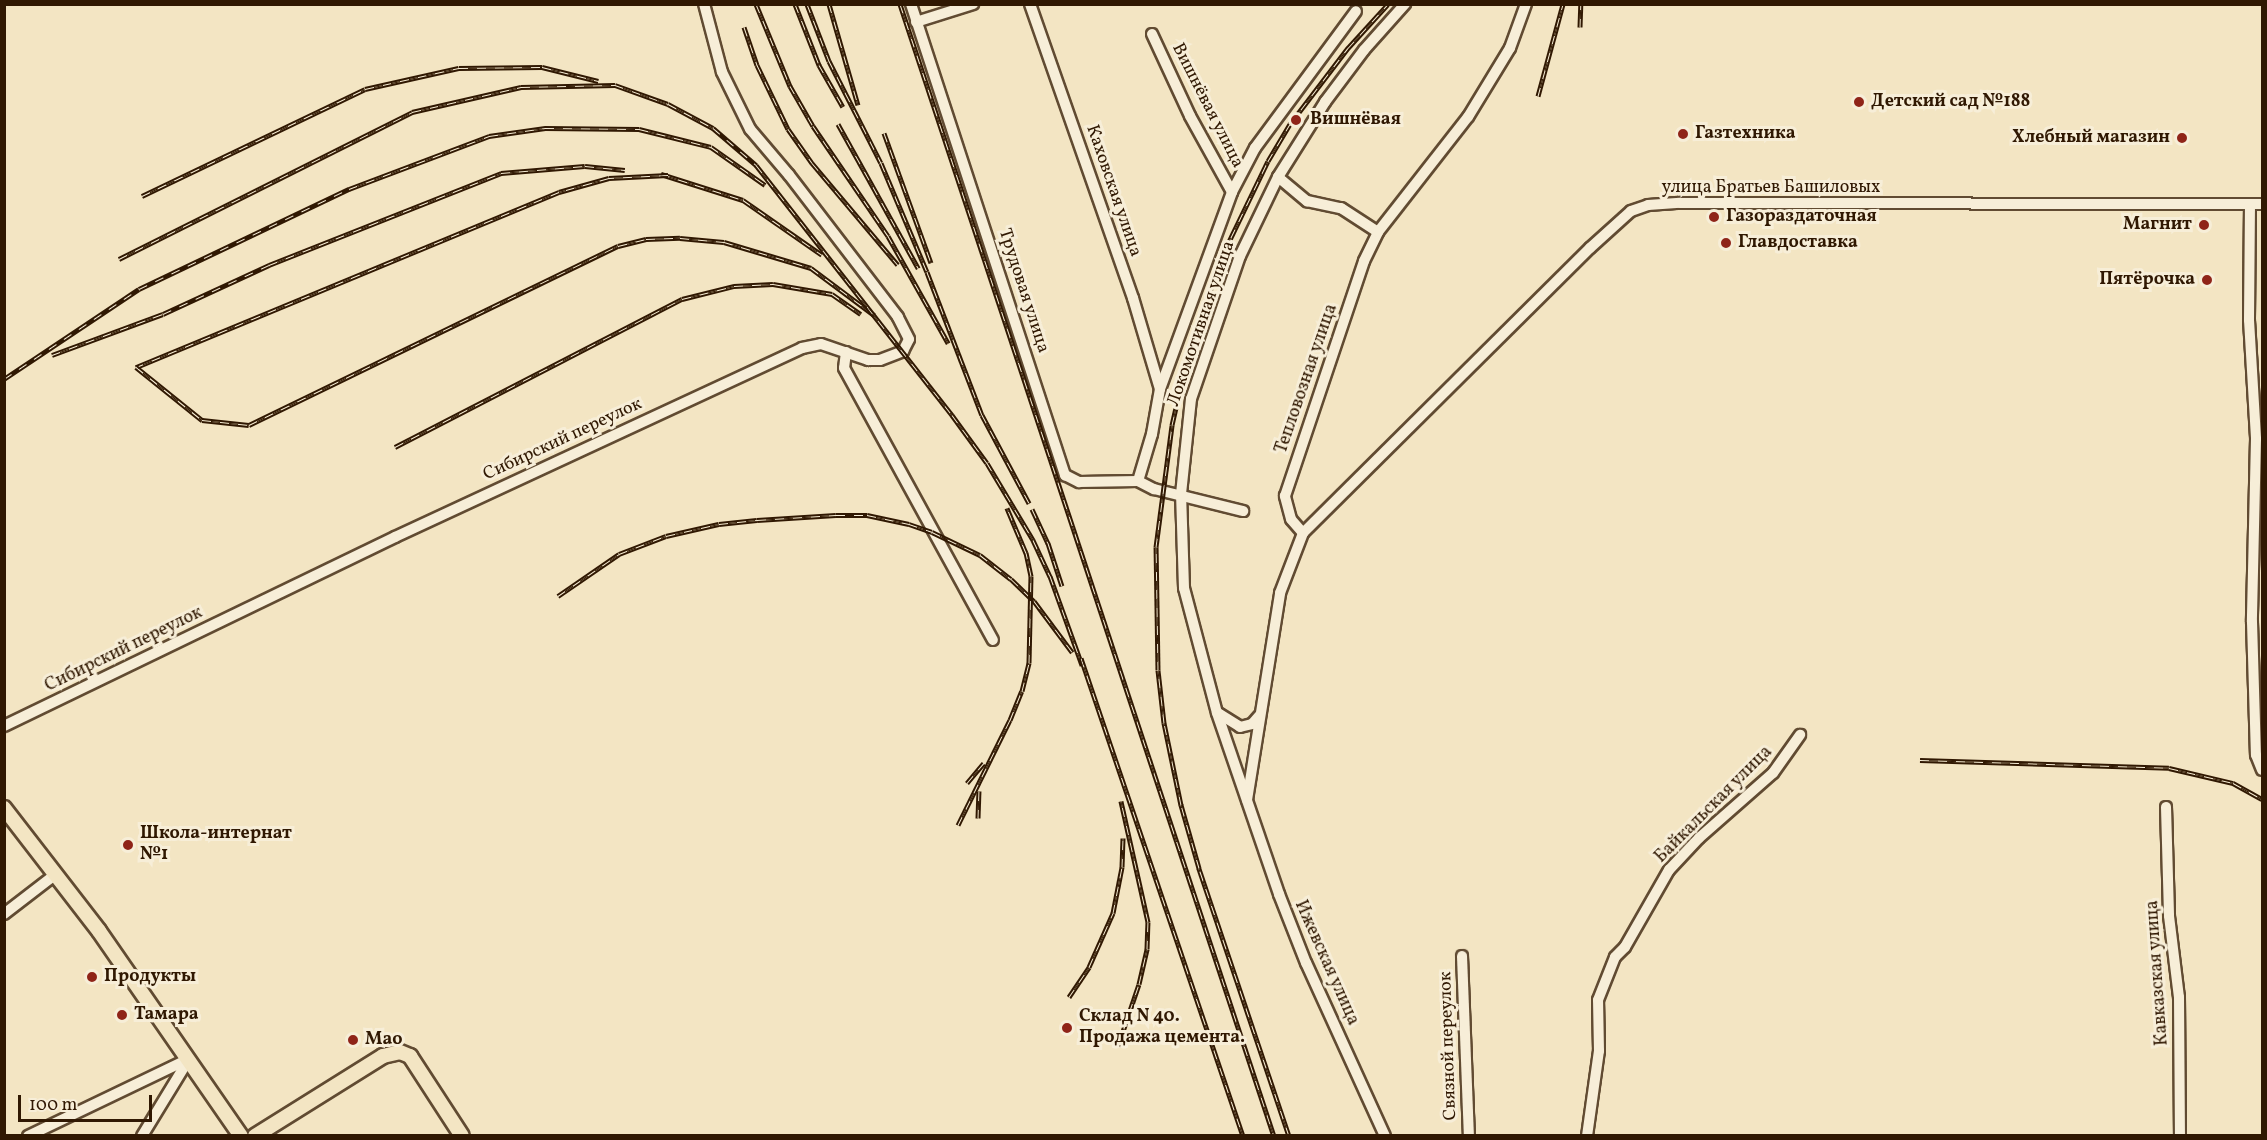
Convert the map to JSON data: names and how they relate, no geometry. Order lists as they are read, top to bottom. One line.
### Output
{"streets":{"street":["Вишнёвая улица","улица Братьев Башиловых","Каховская улица","Трудовая улица","Локомотивная улица","Тепловозная улица","Сибирский переулок","Байкальская улица","Ижевская улица","Кавказская улица","Связной переулок"]},"crossings":[["улица Братьев Башиловых","Тепловозная улица"],["Трудовая улица","Локомотивная улица"],["Локомотивная улица","Ижевская улица"]],"places":["Детский сад №188","Вишнёвая","Газтехника","Хлебный магазин","Газораздаточная","Магнит","Главдоставка","Пятёрочка","Школа-интернат №1","Продукты","Тамара","Склад N 40. Продажа цемента.","Мао"],"scale_bar":"100 m"}
